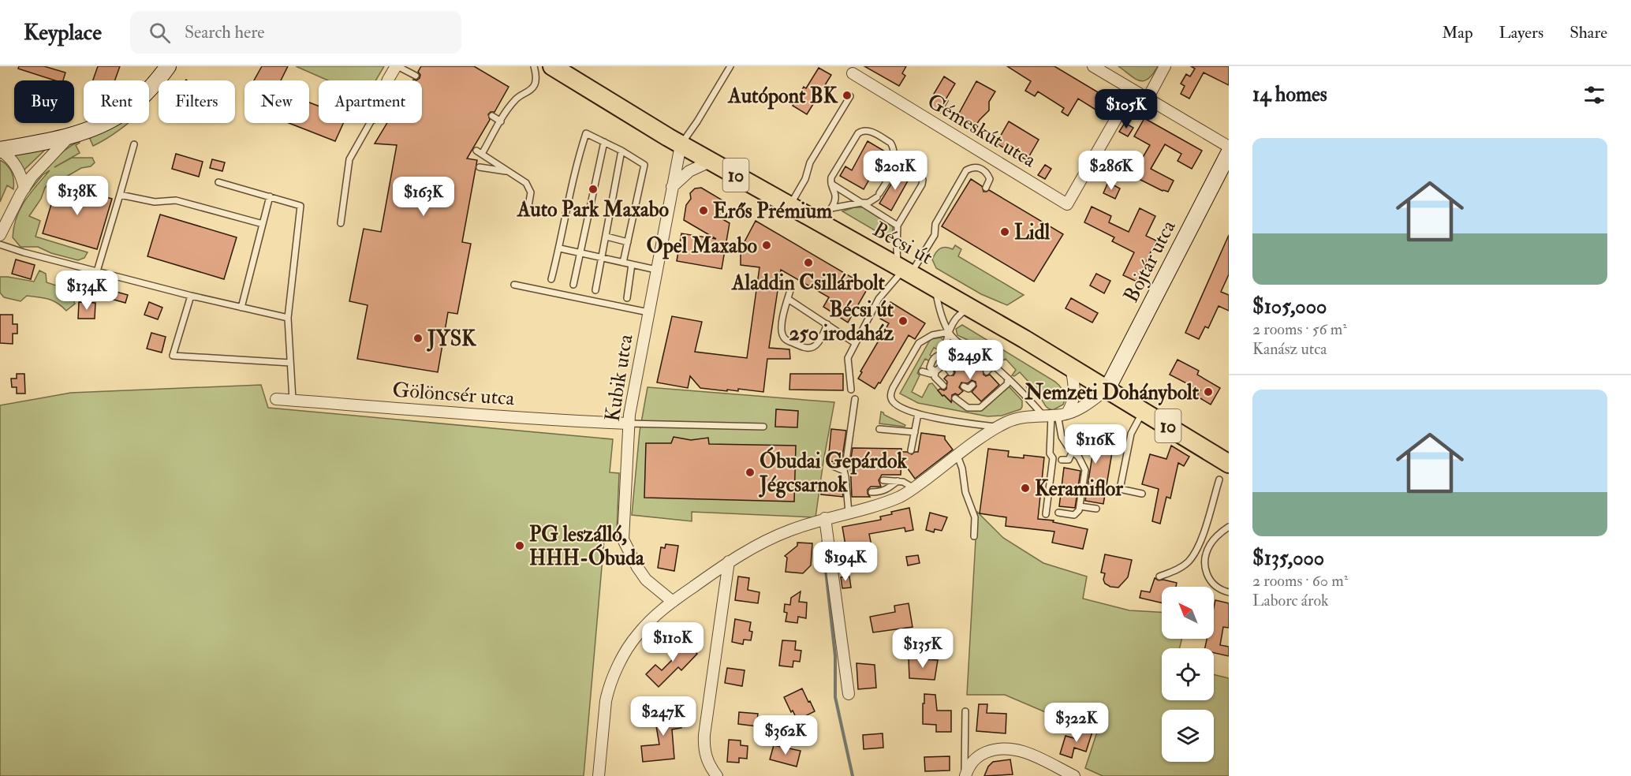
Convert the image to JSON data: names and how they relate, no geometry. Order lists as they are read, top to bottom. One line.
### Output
{"streets":{"main road":["10","Bécsi út"],"street":["Gémeskút utca","Bojtár utca","Kubik utca","Gölöncsér utca"]},"crossings":[["Bécsi út","Bojtár utca"],["Bécsi út","Kubik utca"],["Kubik utca","Gölöncsér utca"]],"places":["Autópont BK","Auto Park Maxabo","Erős Prémium","Lidl","Opel Maxabo","Aladdin Csillárbolt","Bécsi út 250 irodaház","JYSK","Nemzeti Dohánybolt","Óbudai Gepárdok Jégcsarnok","Keramiflor","PG leszálló, HHH-Óbuda"],"north":"top left","page":{"header":"Keyplace","search":"Search here","nav":["Map","Layers","Share"],"heading":"14 homes","chip":["Buy","Rent","Filters","New","Apartment"],"price":["$105K","$201K","$286K","$138K","$163K","$134K","$249K","$116K","$194K","$110K","$135K","$247K","$322K","$362K"],"list":[{"name":"$105,000","note":"2 rooms · 56 m² · Kanász utca"},{"name":"$135,000","note":"2 rooms · 60 m² · Laborc árok"}]}}
